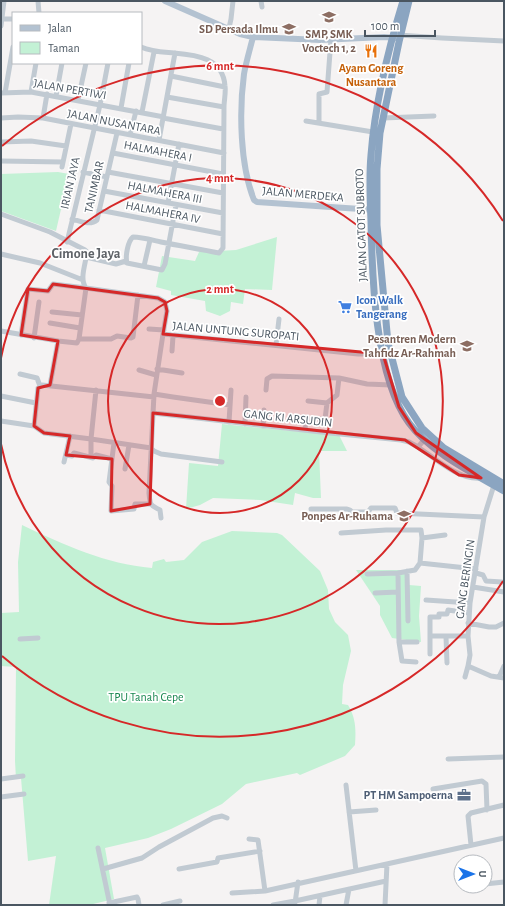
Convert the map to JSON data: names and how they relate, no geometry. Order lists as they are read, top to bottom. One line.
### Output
{"streets":{"highway":["JALAN GATOT SUBROTO"],"main road":["JALAN MERDEKA"],"street":["JALAN PERTIWI","JALAN NUSANTARA","HALMAHERA I","IRIAN JAYA","TANIMBAR","HALMAHERA III","HALMAHERA IV","JALAN UNTUNG SUROPATI","GANG KI ARSUDIN","GANG BERINGIN"]},"crossings":[["JALAN PERTIWI","IRIAN JAYA"],["JALAN NUSANTARA","IRIAN JAYA"],["JALAN NUSANTARA","TANIMBAR"],["HALMAHERA I","TANIMBAR"],["IRIAN JAYA","TANIMBAR"],["TANIMBAR","HALMAHERA III"],["TANIMBAR","HALMAHERA IV"],["JALAN MERDEKA","JALAN GATOT SUBROTO"],["JALAN GATOT SUBROTO","JALAN UNTUNG SUROPATI"],["JALAN GATOT SUBROTO","GANG KI ARSUDIN"],["JALAN GATOT SUBROTO","GANG BERINGIN"]],"districts":["Cimone Jaya"],"parks":["TPU Tanah Cepe"],"places":{"school or university":["SMP, SMK Voctech 1, 2","SD Persada Ilmu","Pesantren Modern Tahfidz Ar-Rahmah","Ponpes Ar-Ruhama"],"restaurant":["Ayam Goreng Nusantara"],"supermarket":["Icon Walk Tangerang"],"office":["PT HM Sampoerna"]},"legend":["Jalan","Taman"],"scale_bar":"100 m","north":"right","rings":["6 mnt","4 mnt","2 mnt"]}
